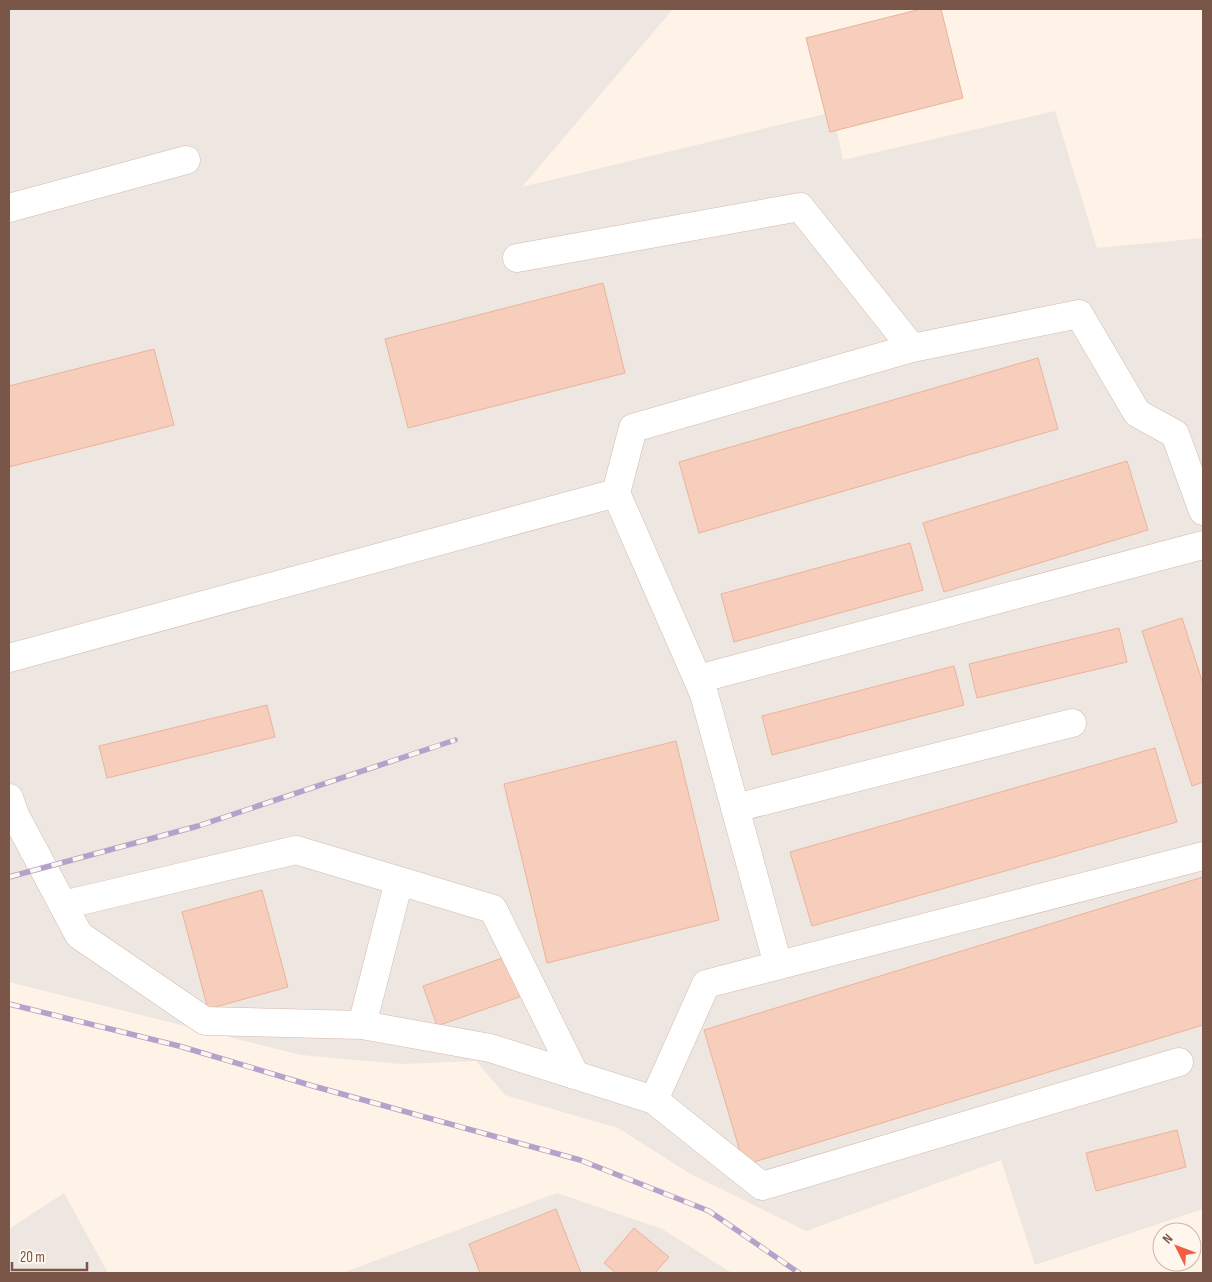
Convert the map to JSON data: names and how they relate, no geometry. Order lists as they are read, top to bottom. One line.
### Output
{"scale_bar":"20 m","north":"top left"}
